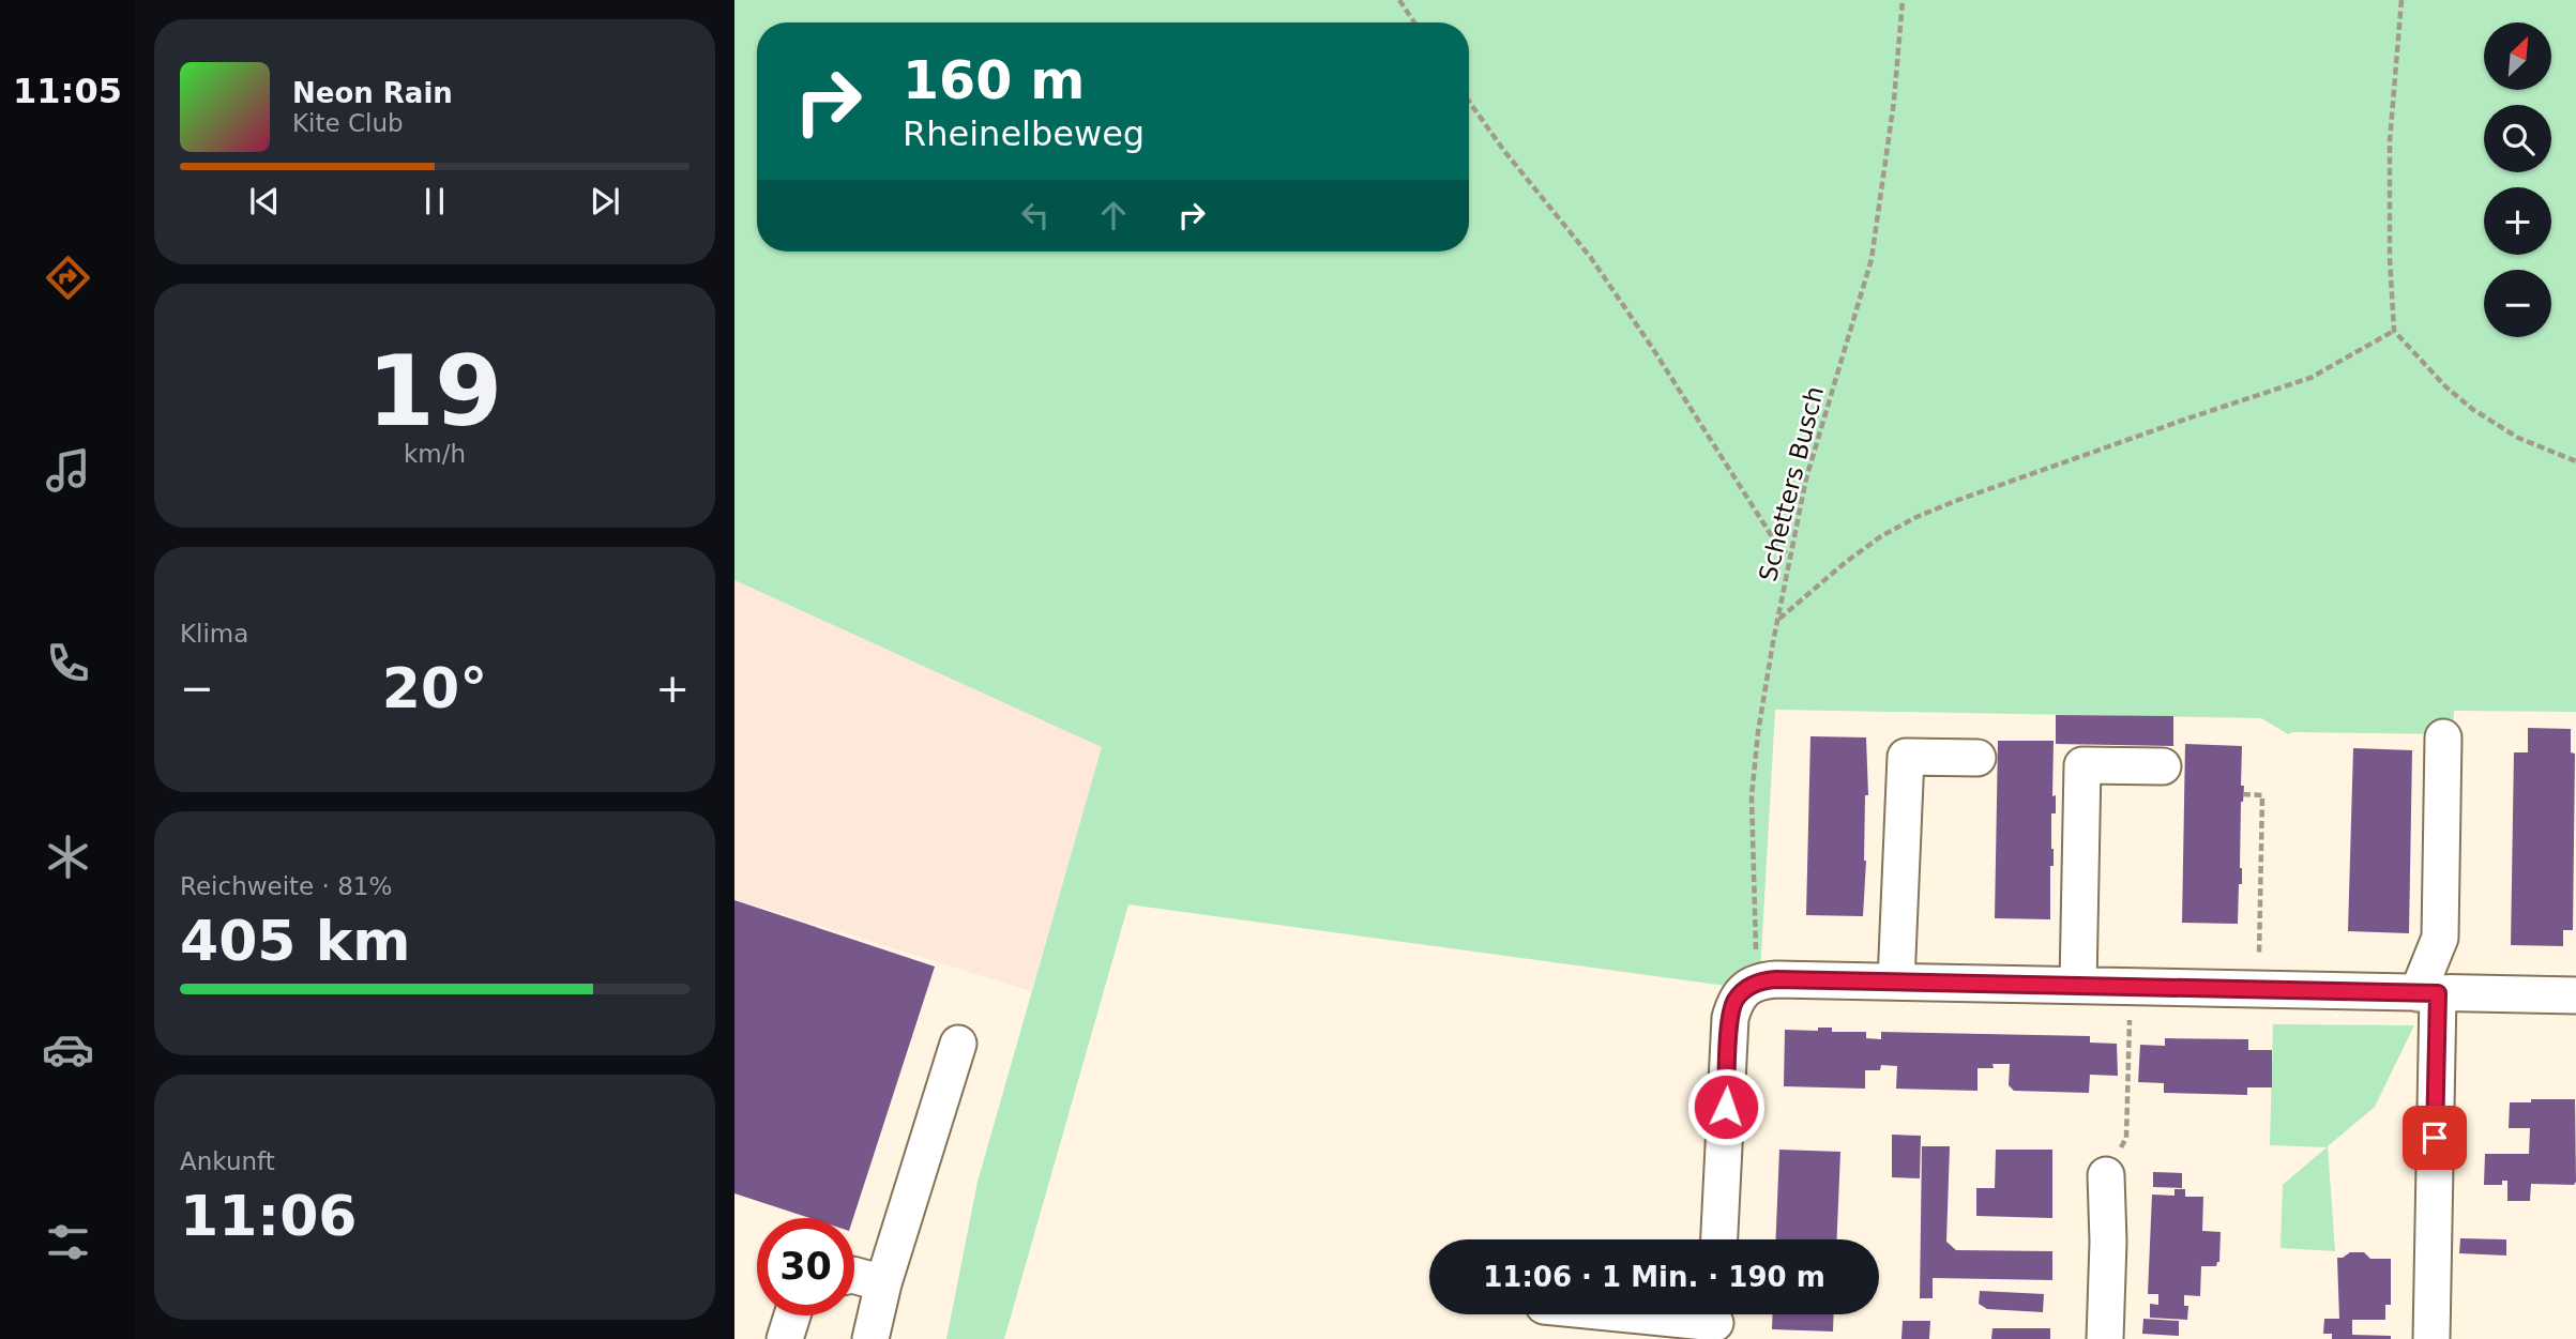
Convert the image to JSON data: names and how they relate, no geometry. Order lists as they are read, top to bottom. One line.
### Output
{"streets":{"path":["Schetters Busch"]},"north":"top right","page":{"tabs":"11:05","map_buttons":["+","−"],"turn":["160 m","Rheinelbeweg"],"song":["Neon Rain","Kite Club"],"tile":[["19","km/h"],"Klima",["Reichweite · 81%","405 km"],["Ankunft","11:06"]],"heat":["−","20°","+"],"limit":"30","trip":"11:06 · 1 Min. · 190 m"}}
